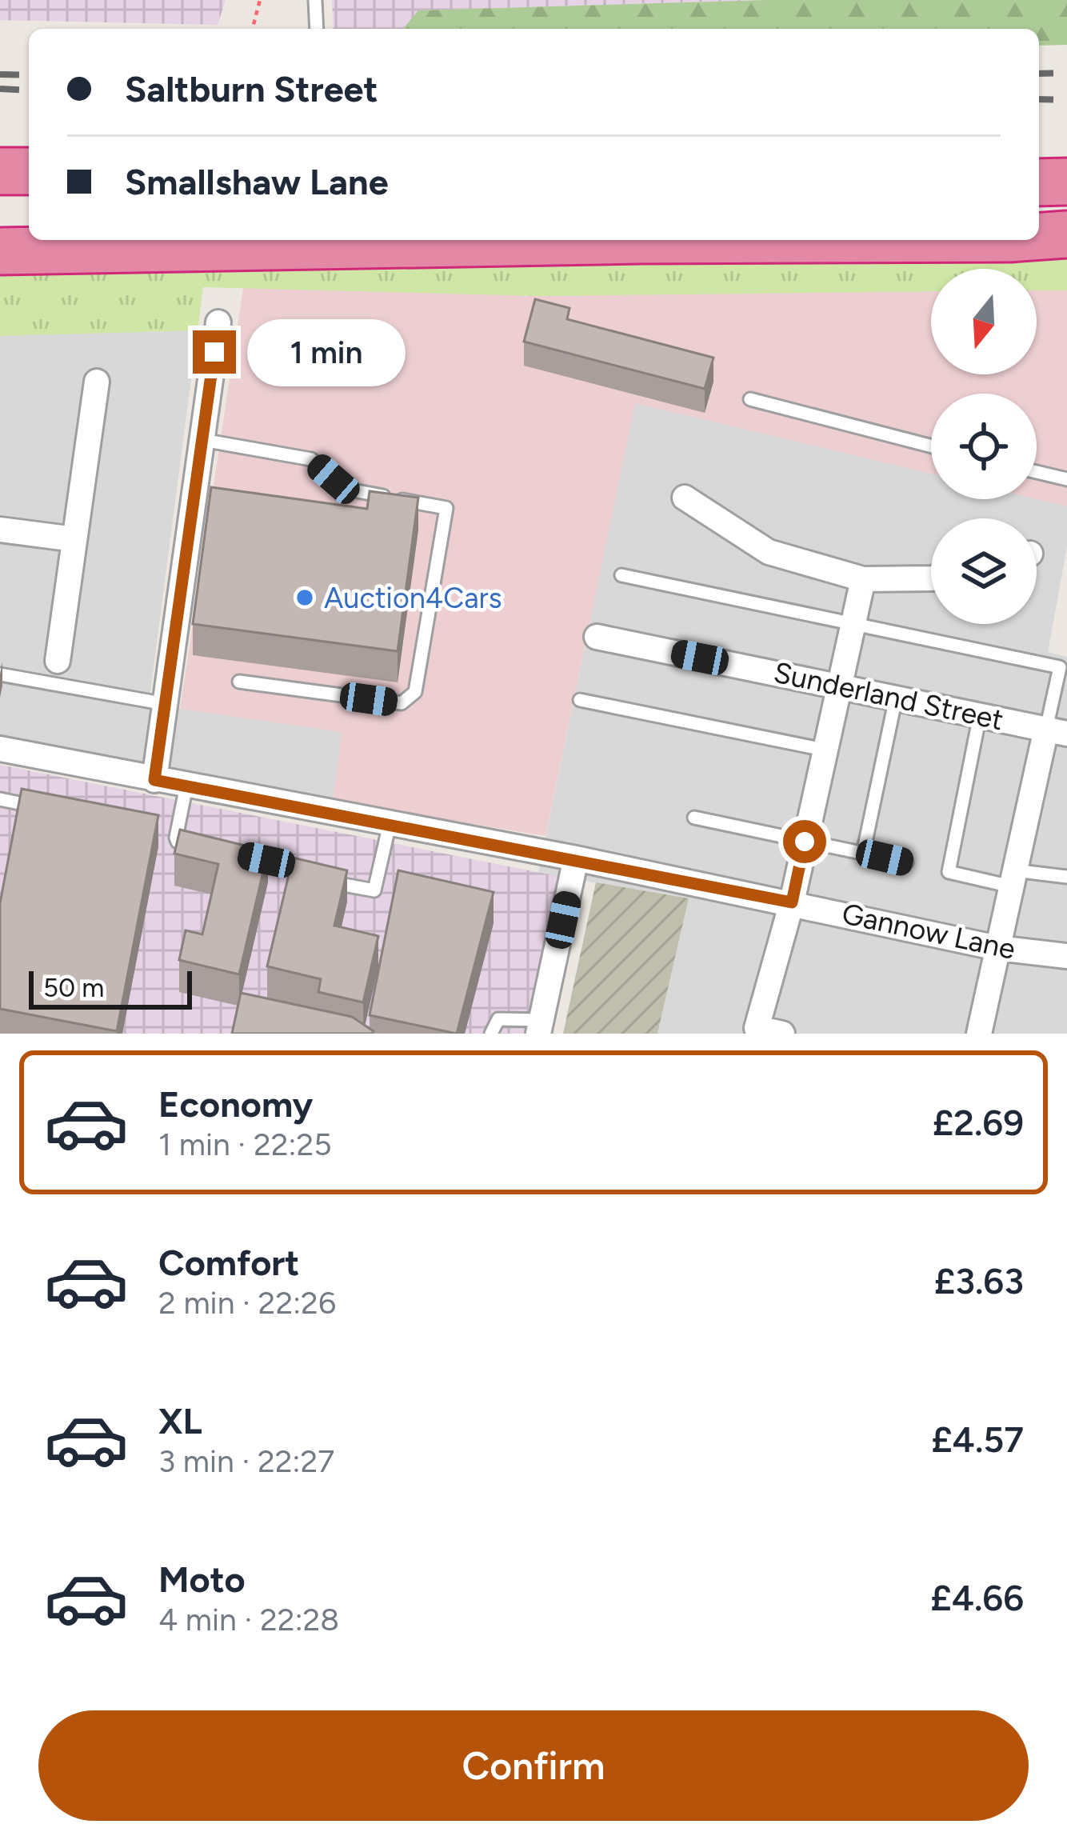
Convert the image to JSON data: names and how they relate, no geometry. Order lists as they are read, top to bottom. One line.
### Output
{"streets":{"street":["Sunderland Street","Gannow Lane"]},"places":["Auction4Cars"],"scale_bar":"50 m","north":"bottom","page":{"banner":["Saltburn Street","Smallshaw Lane"],"bubble":"1 min","scale":"50 m","list":[{"name":"Economy","note":"1 min · 22:25","value":"£2.69"},{"name":"Comfort","note":"2 min · 22:26","value":"£3.63"},{"name":"XL","note":"3 min · 22:27","value":"£4.57"},{"name":"Moto","note":"4 min · 22:28","value":"£4.66"}],"buttons":"Confirm"}}
